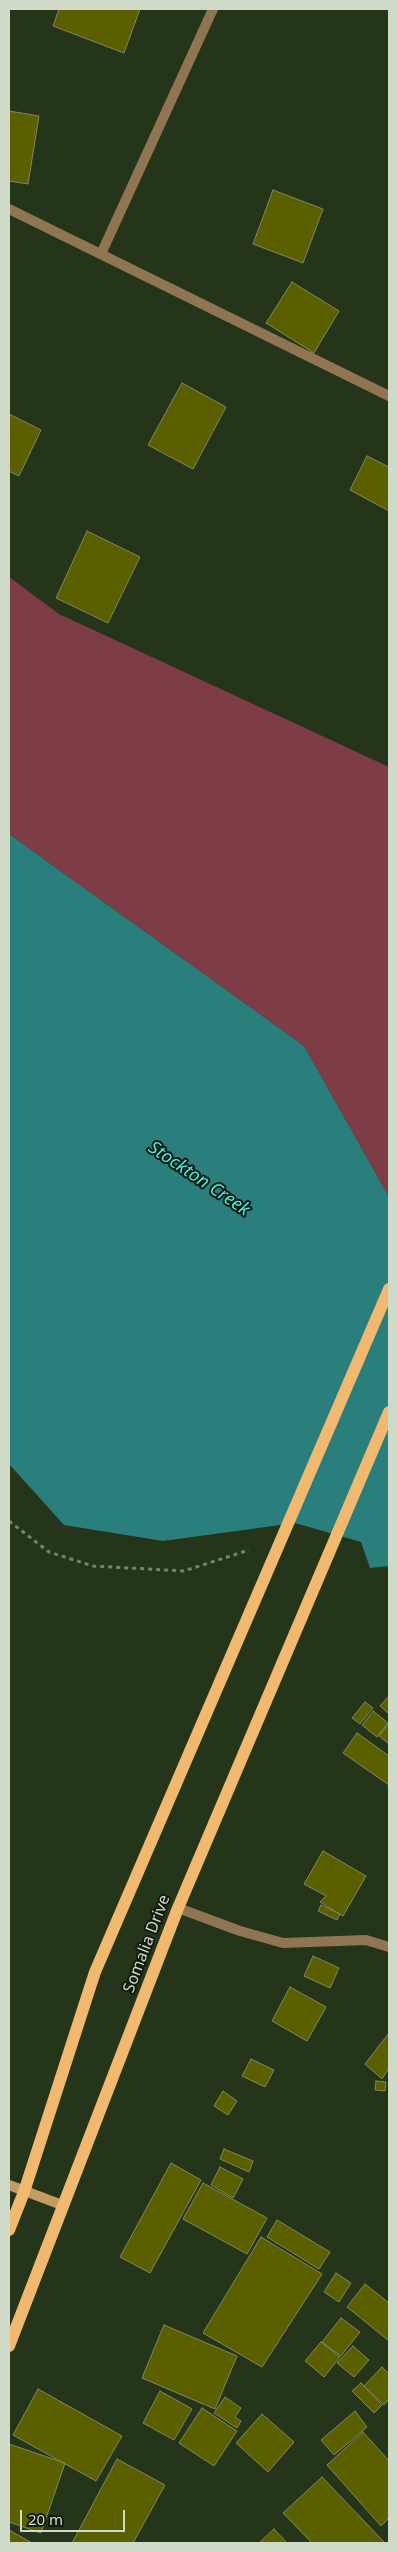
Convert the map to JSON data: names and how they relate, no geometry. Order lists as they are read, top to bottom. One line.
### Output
{"streets":{"main road":["Somalia Drive"]},"water":["Stockton Creek"],"scale_bar":"20 m"}
